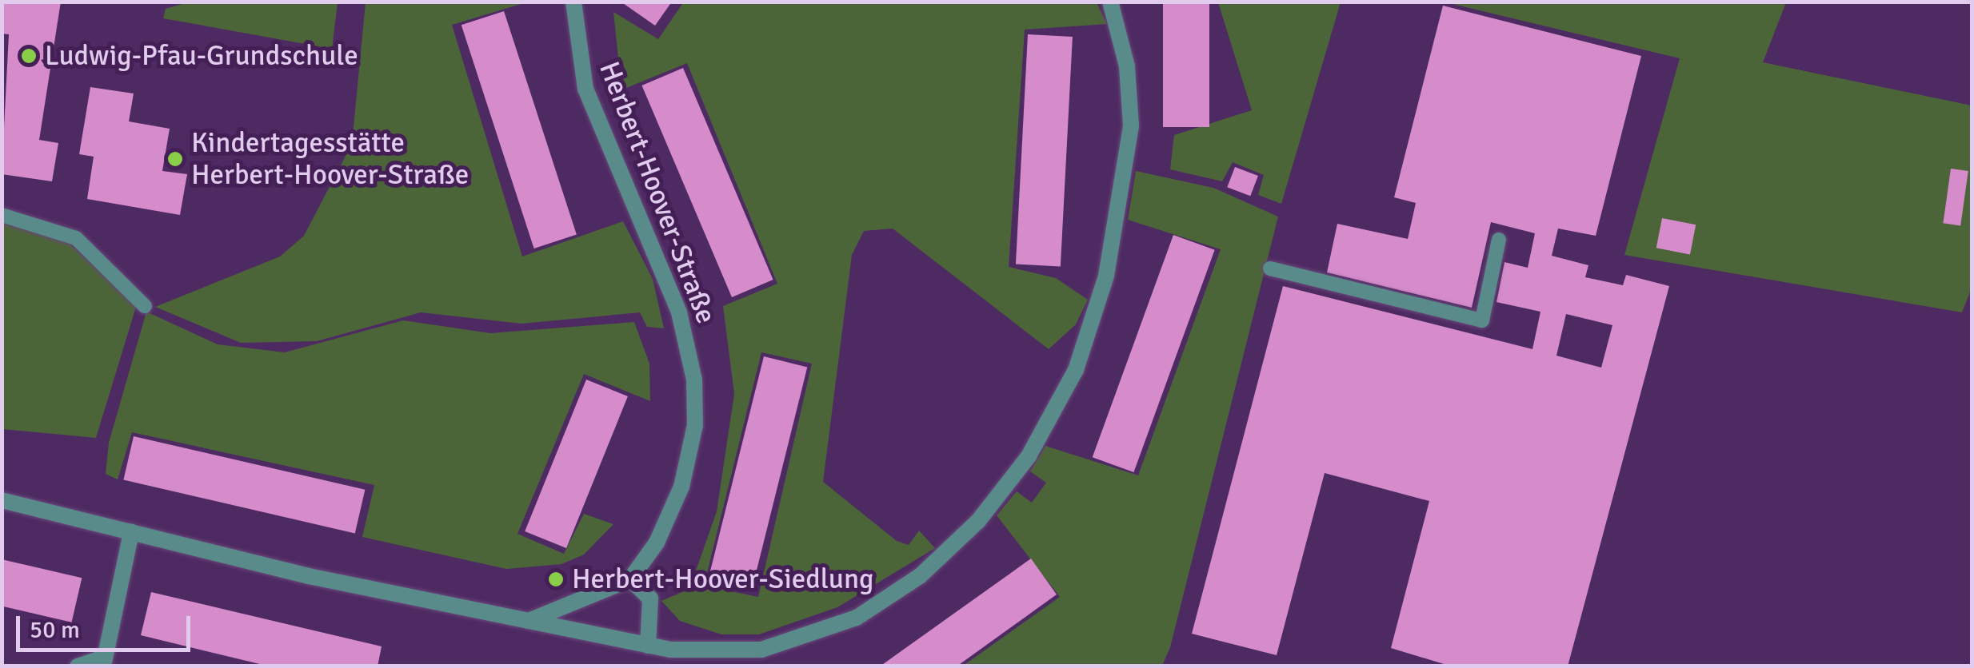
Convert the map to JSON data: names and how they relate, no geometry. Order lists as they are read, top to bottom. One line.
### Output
{"streets":{"street":["Herbert-Hoover-Straße"]},"places":["Ludwig-Pfau-Grundschule","Kindertagesstätte Herbert-Hoover-Straße","Herbert-Hoover-Siedlung"],"scale_bar":"50 m"}
